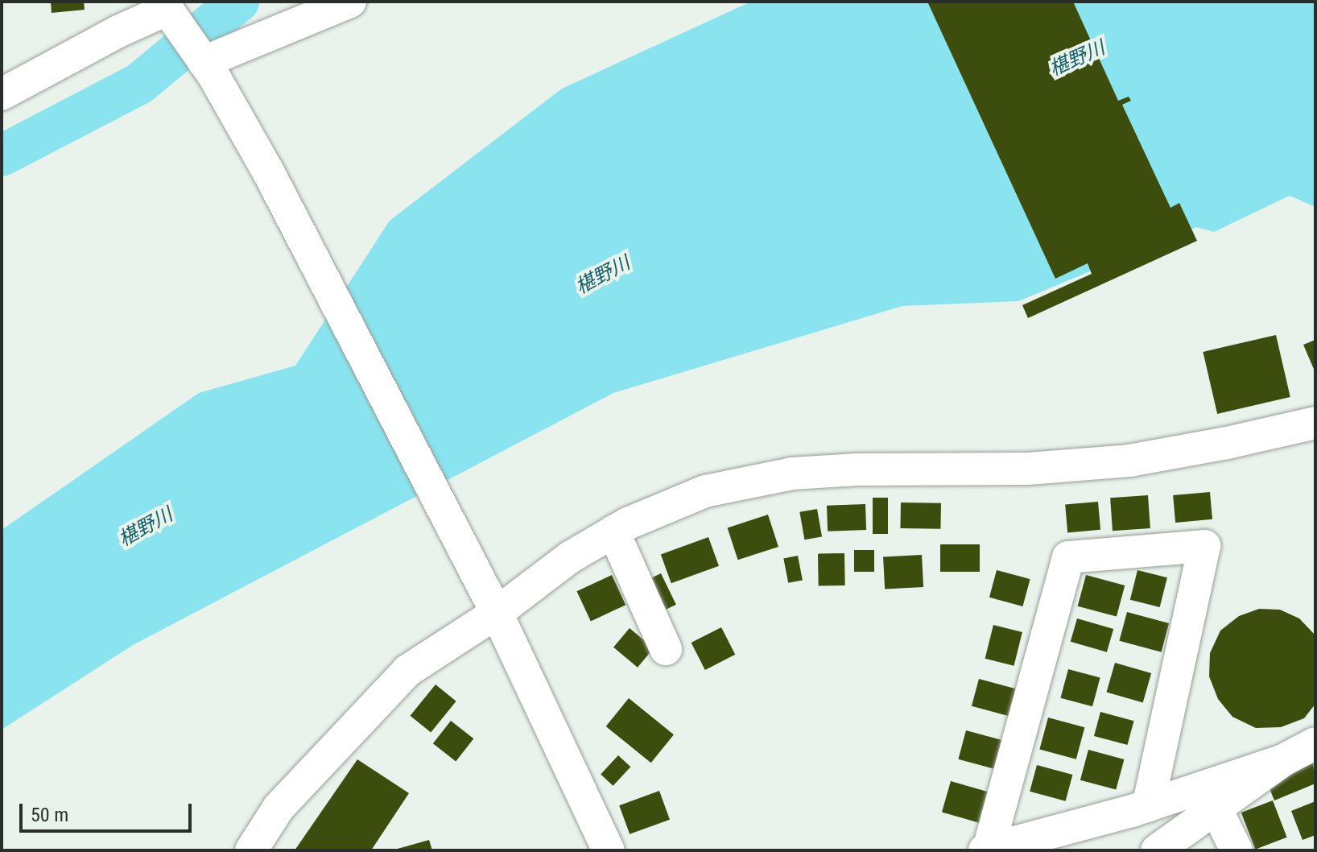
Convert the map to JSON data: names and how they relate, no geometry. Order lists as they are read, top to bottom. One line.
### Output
{"water":["椹野川"],"scale_bar":"50 m"}
